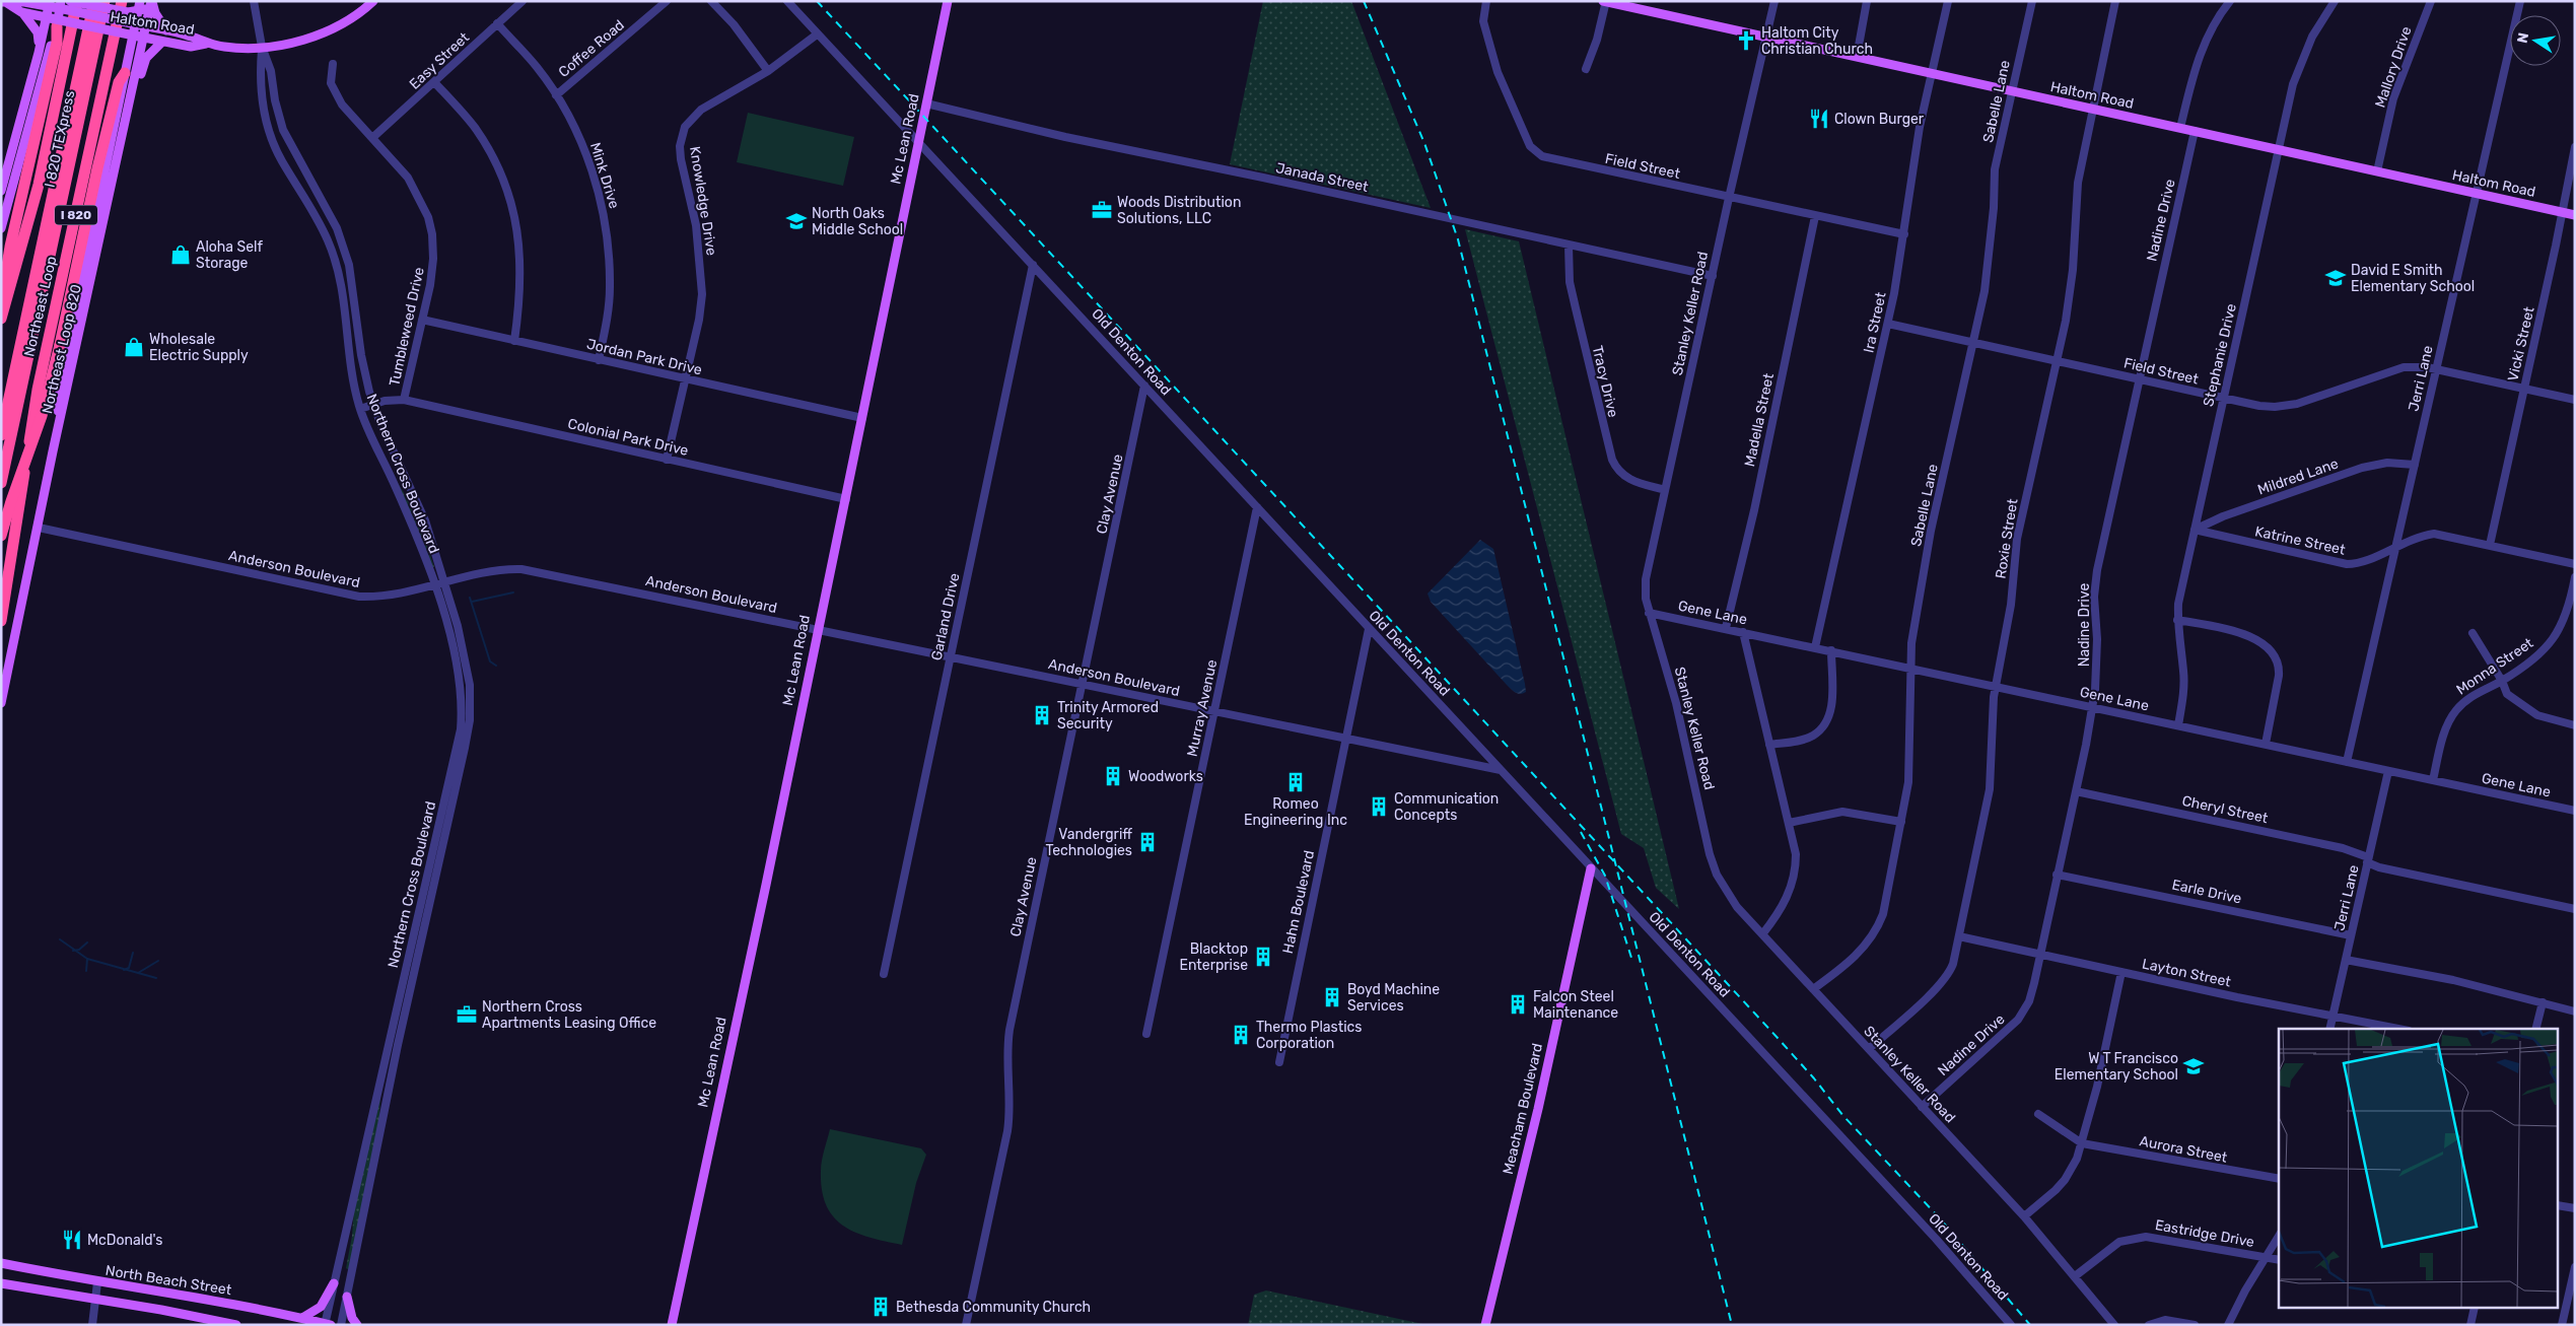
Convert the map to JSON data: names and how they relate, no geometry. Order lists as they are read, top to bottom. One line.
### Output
{"streets":{"highway":["I 820 TEXpress","I 820","Northeast Loop"],"main road":["Haltom Road","Mc Lean Road","Northeast Loop 820","Meacham Boulevard","North Beach Street"],"street":["Coffee Road","Easy Street","Mallory Drive","Sabelle Lane","Field Street","Mink Drive","Janada Street","Knowledge Drive","Nadine Drive","Stanley Keller Road","Ira Street","Tumbleweed Drive","Vicki Street","Old Denton Road","Stephanie Drive","Jordan Park Drive","Jerri Lane","Tracy Drive","Madella Street","Colonial Park Drive","Northern Cross Boulevard","Mildred Lane","Clay Avenue","Roxie Street","Katrine Street","Anderson Boulevard","Gene Lane","Garland Drive","Monna Street","Murray Avenue","Cheryl Street","Earle Drive","Hahn Boulevard","Layton Street","Aurora Street","Eastridge Drive"]},"crossings":[["Haltom Road","Mallory Drive"],["Haltom Road","Sabelle Lane"],["Haltom Road","Nadine Drive"],["Haltom Road","Stanley Keller Road"],["Haltom Road","Ira Street"],["Haltom Road","Vicki Street"],["Haltom Road","Northeast Loop 820"],["Haltom Road","Stephanie Drive"],["Haltom Road","Jerri Lane"],["Haltom Road","Northern Cross Boulevard"],["Haltom Road","Roxie Street"],["Coffee Road","Mink Drive"],["Easy Street","Mink Drive"],["Easy Street","Tumbleweed Drive"],["Sabelle Lane","Field Street"],["Sabelle Lane","Stanley Keller Road"],["Sabelle Lane","Gene Lane"],["Mc Lean Road","Janada Street"],["Mc Lean Road","Old Denton Road"],["Mc Lean Road","Jordan Park Drive"],["Mc Lean Road","Colonial Park Drive"],["Mc Lean Road","Anderson Boulevard"],["Field Street","Nadine Drive"],["Field Street","Stanley Keller Road"],["Field Street","Ira Street"],["Field Street","Vicki Street"],["Field Street","Stephanie Drive"],["Field Street","Jerri Lane"],["Field Street","Madella Street"],["Field Street","Roxie Street"],["Mink Drive","Jordan Park Drive"],["Janada Street","Stanley Keller Road"],["Janada Street","Tracy Drive"],["Knowledge Drive","Old Denton Road"],["Knowledge Drive","Jordan Park Drive"],["Knowledge Drive","Colonial Park Drive"],["Nadine Drive","Stanley Keller Road"],["Nadine Drive","Gene Lane"],["Nadine Drive","Cheryl Street"],["Nadine Drive","Earle Drive"],["Nadine Drive","Layton Street"],["Stanley Keller Road","Tracy Drive"],["Stanley Keller Road","Roxie Street"],["Stanley Keller Road","Gene Lane"],["Stanley Keller Road","Eastridge Drive"],["Ira Street","Gene Lane"],["Tumbleweed Drive","Jordan Park Drive"],["Tumbleweed Drive","Colonial Park Drive"],["Tumbleweed Drive","Northern Cross Boulevard"],["Vicki Street","Katrine Street"],["Northeast Loop 820","Anderson Boulevard"],["Old Denton Road","Clay Avenue"],["Old Denton Road","Anderson Boulevard"],["Old Denton Road","Garland Drive"],["Old Denton Road","Murray Avenue"],["Old Denton Road","Hahn Boulevard"],["Old Denton Road","Meacham Boulevard"],["Stephanie Drive","Mildred Lane"],["Stephanie Drive","Katrine Street"],["Stephanie Drive","Gene Lane"],["Jerri Lane","Mildred Lane"],["Jerri Lane","Katrine Street"],["Jerri Lane","Gene Lane"],["Jerri Lane","Cheryl Street"],["Jerri Lane","Earle Drive"],["Jerri Lane","Layton Street"],["Madella Street","Gene Lane"],["Northern Cross Boulevard","Anderson Boulevard"],["Northern Cross Boulevard","North Beach Street"],["Mildred Lane","Katrine Street"],["Clay Avenue","Anderson Boulevard"],["Roxie Street","Gene Lane"],["Roxie Street","Layton Street"],["Anderson Boulevard","Garland Drive"],["Anderson Boulevard","Murray Avenue"],["Anderson Boulevard","Hahn Boulevard"],["Gene Lane","Monna Street"]],"places":{"church":["Haltom City Christian Church"],"restaurant":["Clown Burger","McDonald's"],"office":["Woods Distribution Solutions, LLC","Northern Cross Apartments Leasing Office"],"school or university":["North Oaks Middle School","David E Smith Elementary School","W T Francisco Elementary School"],"shop":["Aloha Self Storage","Wholesale Electric Supply"],"building":["Trinity Armored Security","Woodworks","Romeo Engineering Inc","Communication Concepts","Vandergriff Technologies","Blacktop Enterprise","Boyd Machine Services","Falcon Steel Maintenance","Thermo Plastics Corporation","Bethesda Community Church"]},"north":"left"}
